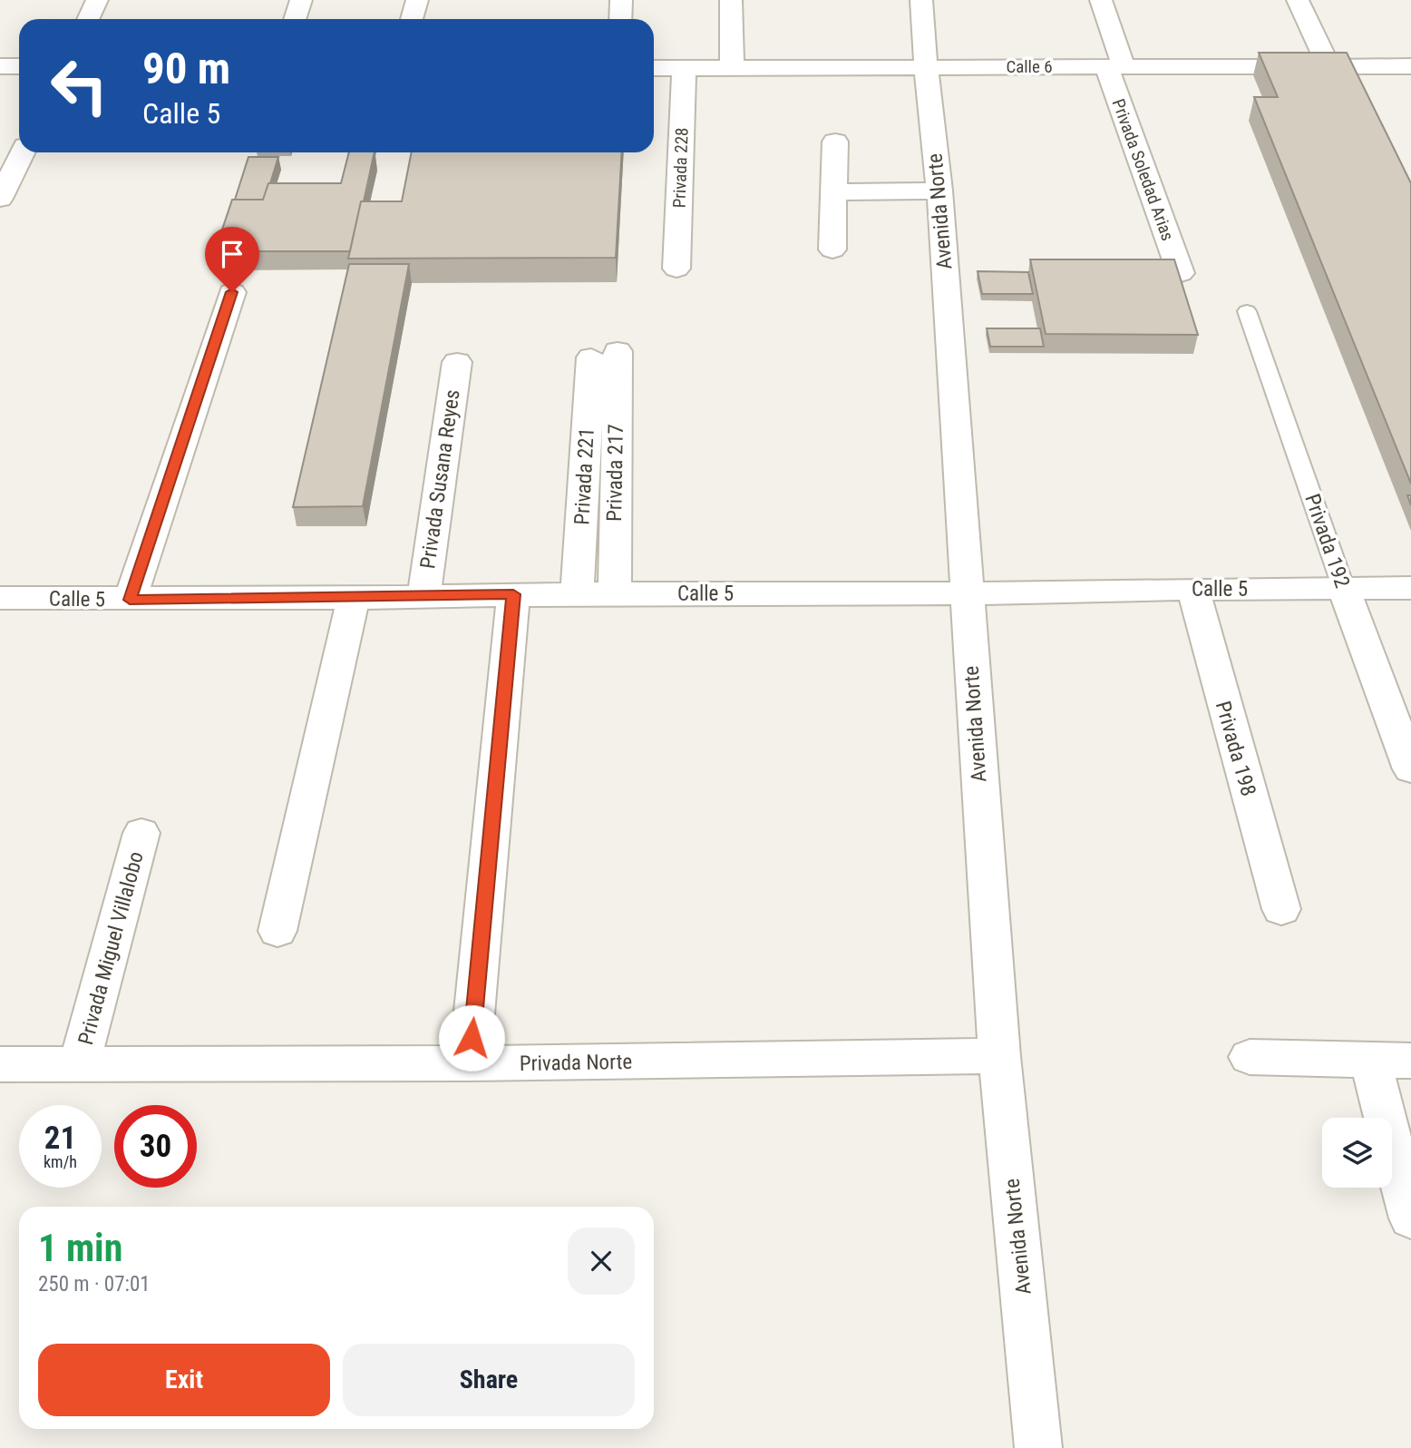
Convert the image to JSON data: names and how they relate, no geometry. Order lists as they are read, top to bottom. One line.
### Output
{"streets":{"street":["Calle 6","Privada 228","Privada Soledad Arias","Avenida Norte","Privada 217","Privada 221","Privada Susana Reyes","Privada 192","Calle 5","Privada 198","Privada Miguel Villalobo","Privada Norte"]},"crossings":[["Calle 6","Privada 228"],["Calle 6","Privada Soledad Arias"],["Calle 6","Avenida Norte"],["Avenida Norte","Calle 5"],["Avenida Norte","Privada Norte"],["Privada 217","Privada 221"],["Privada 217","Calle 5"],["Privada 221","Calle 5"],["Privada Susana Reyes","Calle 5"],["Privada 192","Calle 5"],["Calle 5","Privada 198"],["Privada Miguel Villalobo","Privada Norte"]],"page":{"turn":["90 m","Calle 5"],"speed":"21 km/h","limit":"30","heading":["1 min","250 m · 07:01"],"buttons":["Exit","Share"]}}
